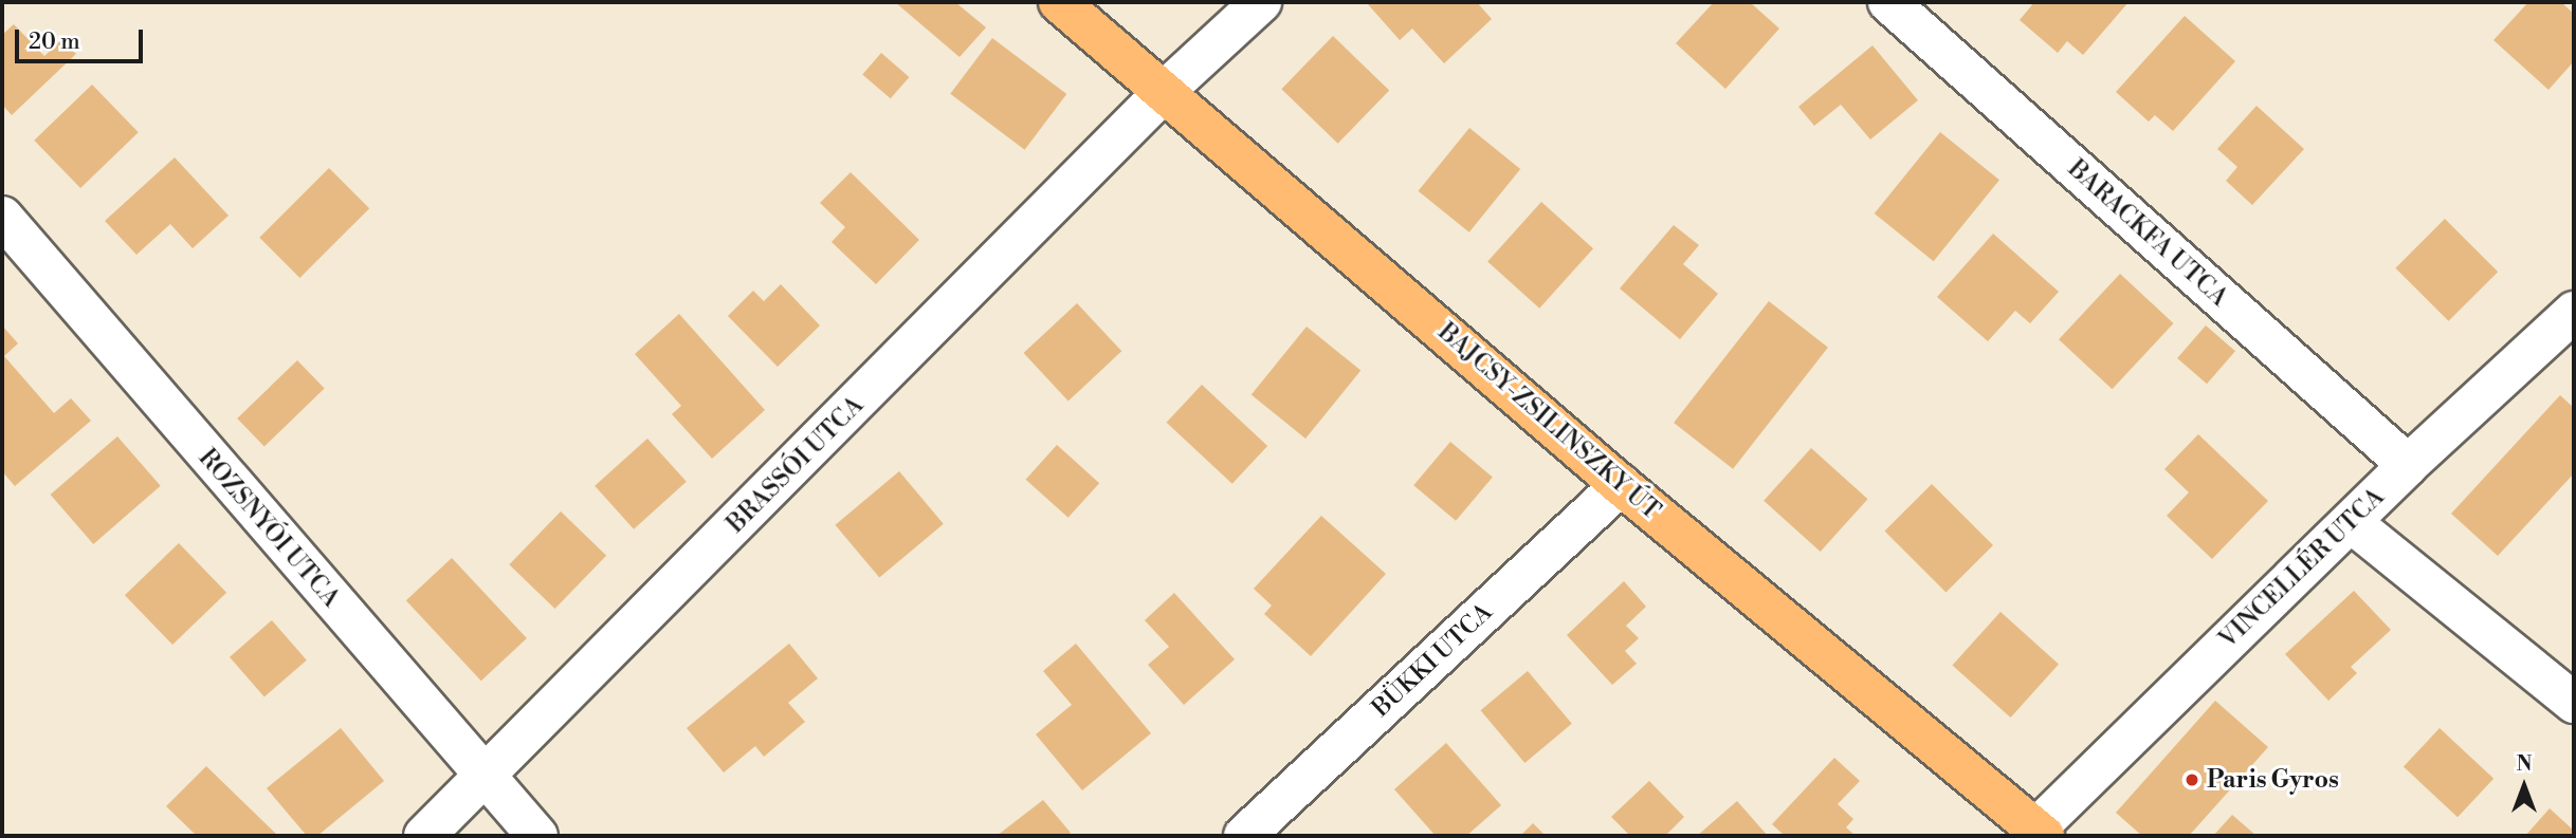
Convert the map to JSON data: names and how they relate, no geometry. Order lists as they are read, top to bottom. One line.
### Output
{"streets":{"main road":["BAJCSY-ZSILINSZKY ÚT"],"street":["BARACKFA UTCA","BRASSÓI UTCA","ROZSNYÓI UTCA","VINCELLÉR UTCA","BÜKKI UTCA"]},"crossings":[["BARACKFA UTCA","VINCELLÉR UTCA"],["BAJCSY-ZSILINSZKY ÚT","BRASSÓI UTCA"],["BAJCSY-ZSILINSZKY ÚT","VINCELLÉR UTCA"],["BAJCSY-ZSILINSZKY ÚT","BÜKKI UTCA"],["BRASSÓI UTCA","ROZSNYÓI UTCA"]],"places":["Paris Gyros"],"scale_bar":"20 m","north":"top"}
